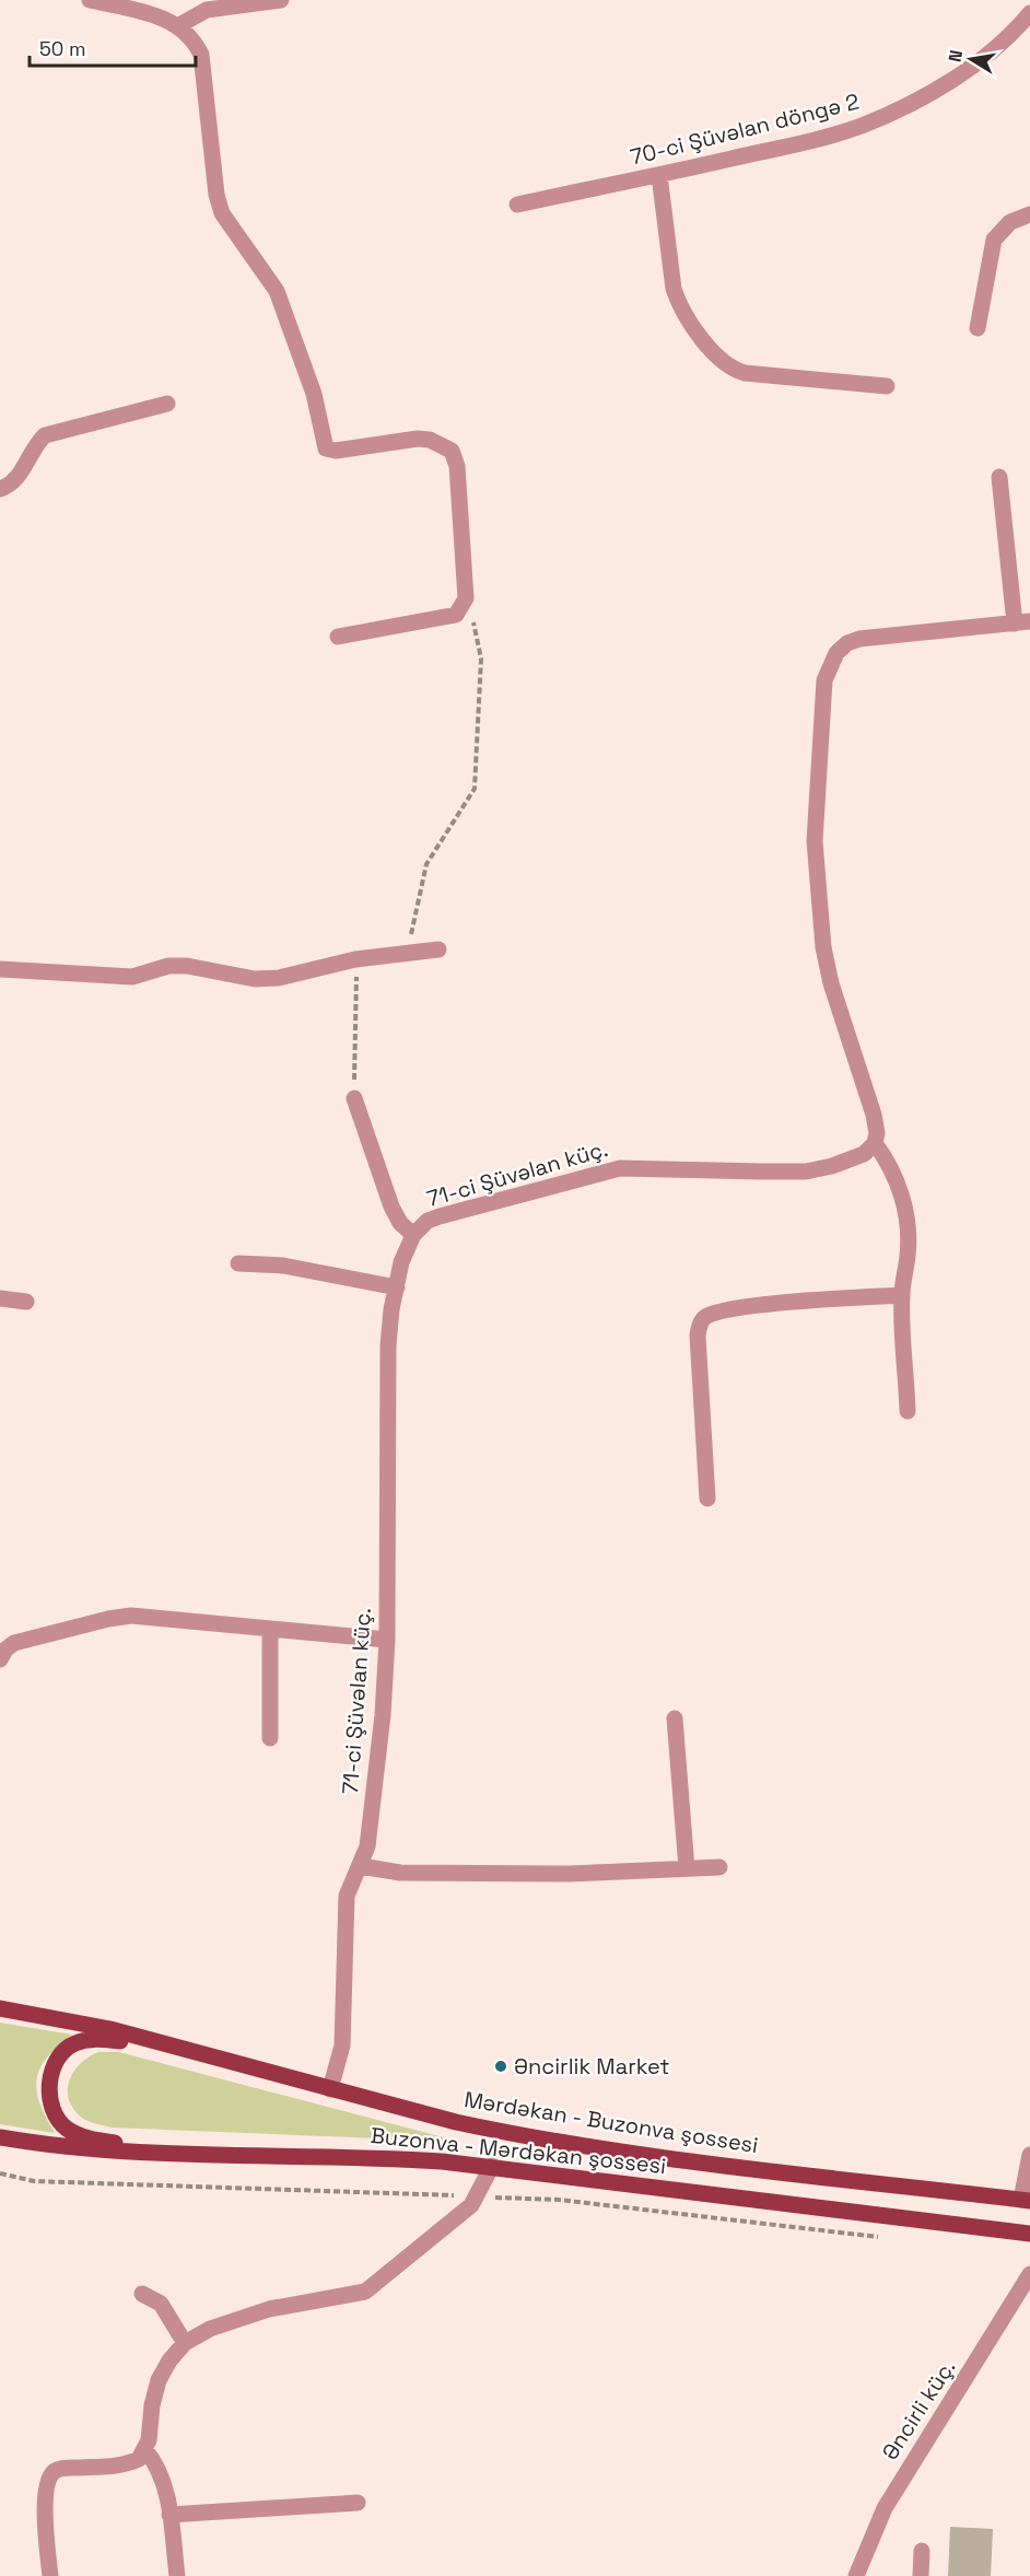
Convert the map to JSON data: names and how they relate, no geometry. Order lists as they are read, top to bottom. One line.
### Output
{"streets":{"main road":["Mərdəkan - Buzonva şossesi","Buzonva - Mərdəkan şossesi"],"street":["70-ci Şüvəlan döngə 2","71-ci Şüvəlan küç.","Əncirli küç."]},"crossings":[["71-ci Şüvəlan küç.","Mərdəkan - Buzonva şossesi"]],"places":["Əncirlik Market"],"scale_bar":"50 m","north":"left"}
